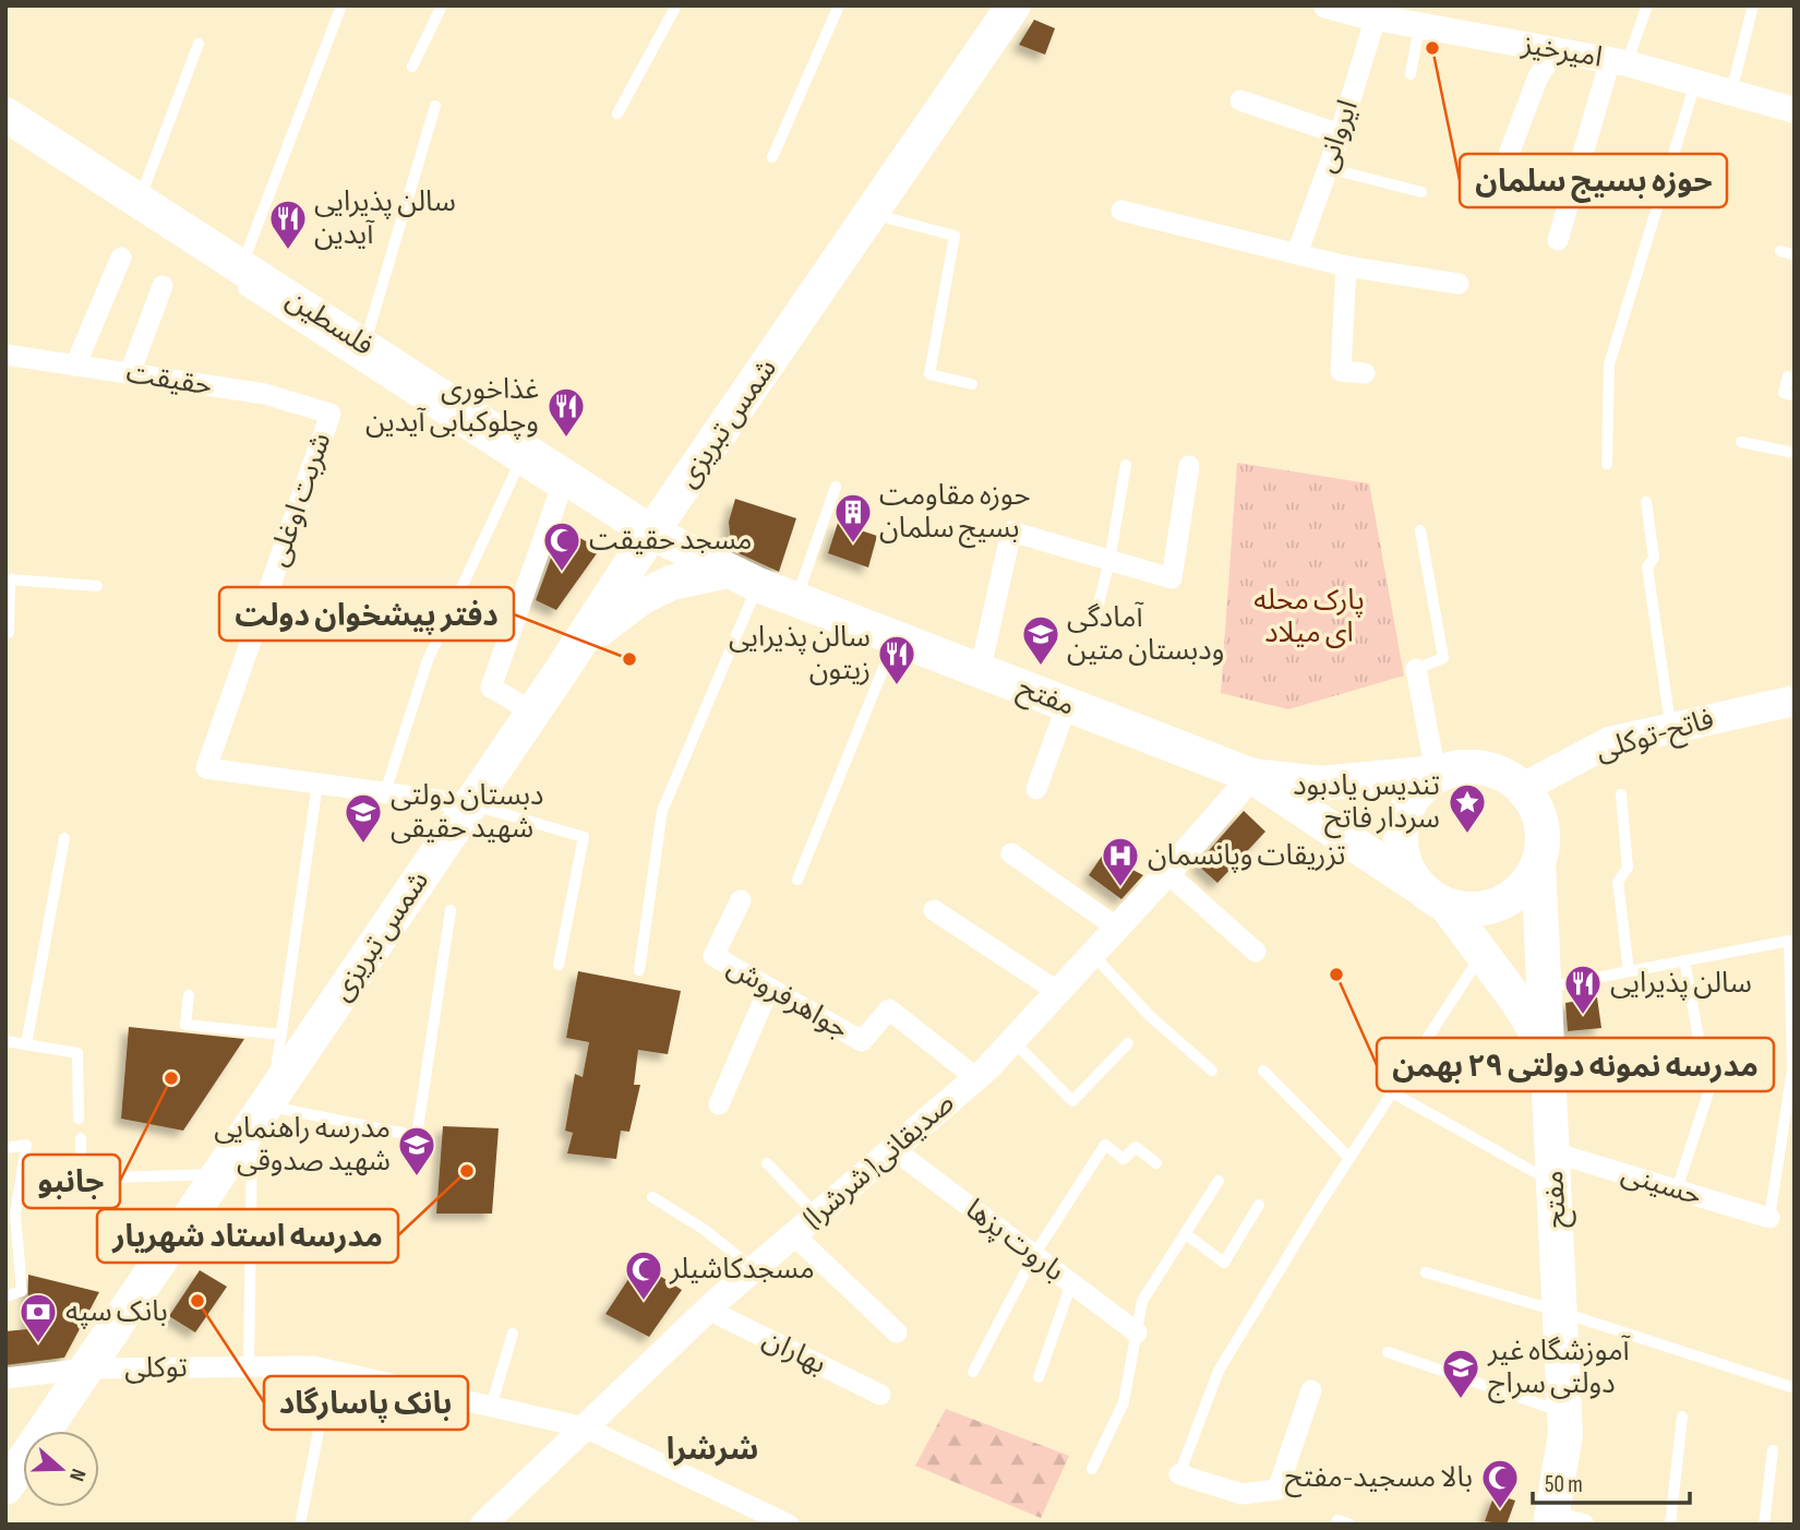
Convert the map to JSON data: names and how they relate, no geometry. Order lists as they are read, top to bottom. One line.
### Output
{"streets":{"main road":["فلسطین","شمس تبریزی","مفتح","فاتح-توکلی"],"street":["امیرخیز","ایروانی","حقیقت","شربت اوغلی","جواهرفروش","(شرشرا )صدیقانی","حسینی","باروت پزها","بهاران","توکلی"]},"crossings":[["امیرخیز","ایروانی"],["فلسطین","شمس تبریزی"],["فلسطین","مفتح"],["حقیقت","شربت اوغلی"],["شمس تبریزی","شربت اوغلی"],["شمس تبریزی","مفتح"],["شمس تبریزی","توکلی"],["مفتح","فاتح-توکلی"],["مفتح","(شرشرا )صدیقانی"],["مفتح","حسینی"],["جواهرفروش","(شرشرا )صدیقانی"],["(شرشرا )صدیقانی","باروت پزها"],["(شرشرا )صدیقانی","بهاران"],["(شرشرا )صدیقانی","توکلی"]],"districts":["شرشرا"],"parks":["پارک محله ای میلاد"],"places":{"other":["حوزه بسیج سلمان","دفتر پیشخوان دولت","مدرسه نمونه دولتی ۲۹ بهمن","جانبو","مدرسه استاد شهریار","بانک پاسارگاد"],"restaurant":["سالن پذیرایی آیدین","غذاخوری وچلوکبابی آیدین","سالن پذیرایی زیتون","سالن پذیرایی"],"building":["حوزه مقاومت بسیج سلمان"],"mosque":["مسجد حقیقت","مسجدکاشیلر","بالا مسجید-مفتح"],"school or university":["آمادگی ودبستان متین","دبستان دولتی شهید حقیقی","مدرسه راهنمایی شهید صدوقی","آموزشگاه غیر دولتی سراج"],"place":["تندیس یادبود سردار فاتح"],"hospital":["تزریقات وپانسمان"],"bank":["بانک سپه"]},"scale_bar":"50 m","north":"right"}
